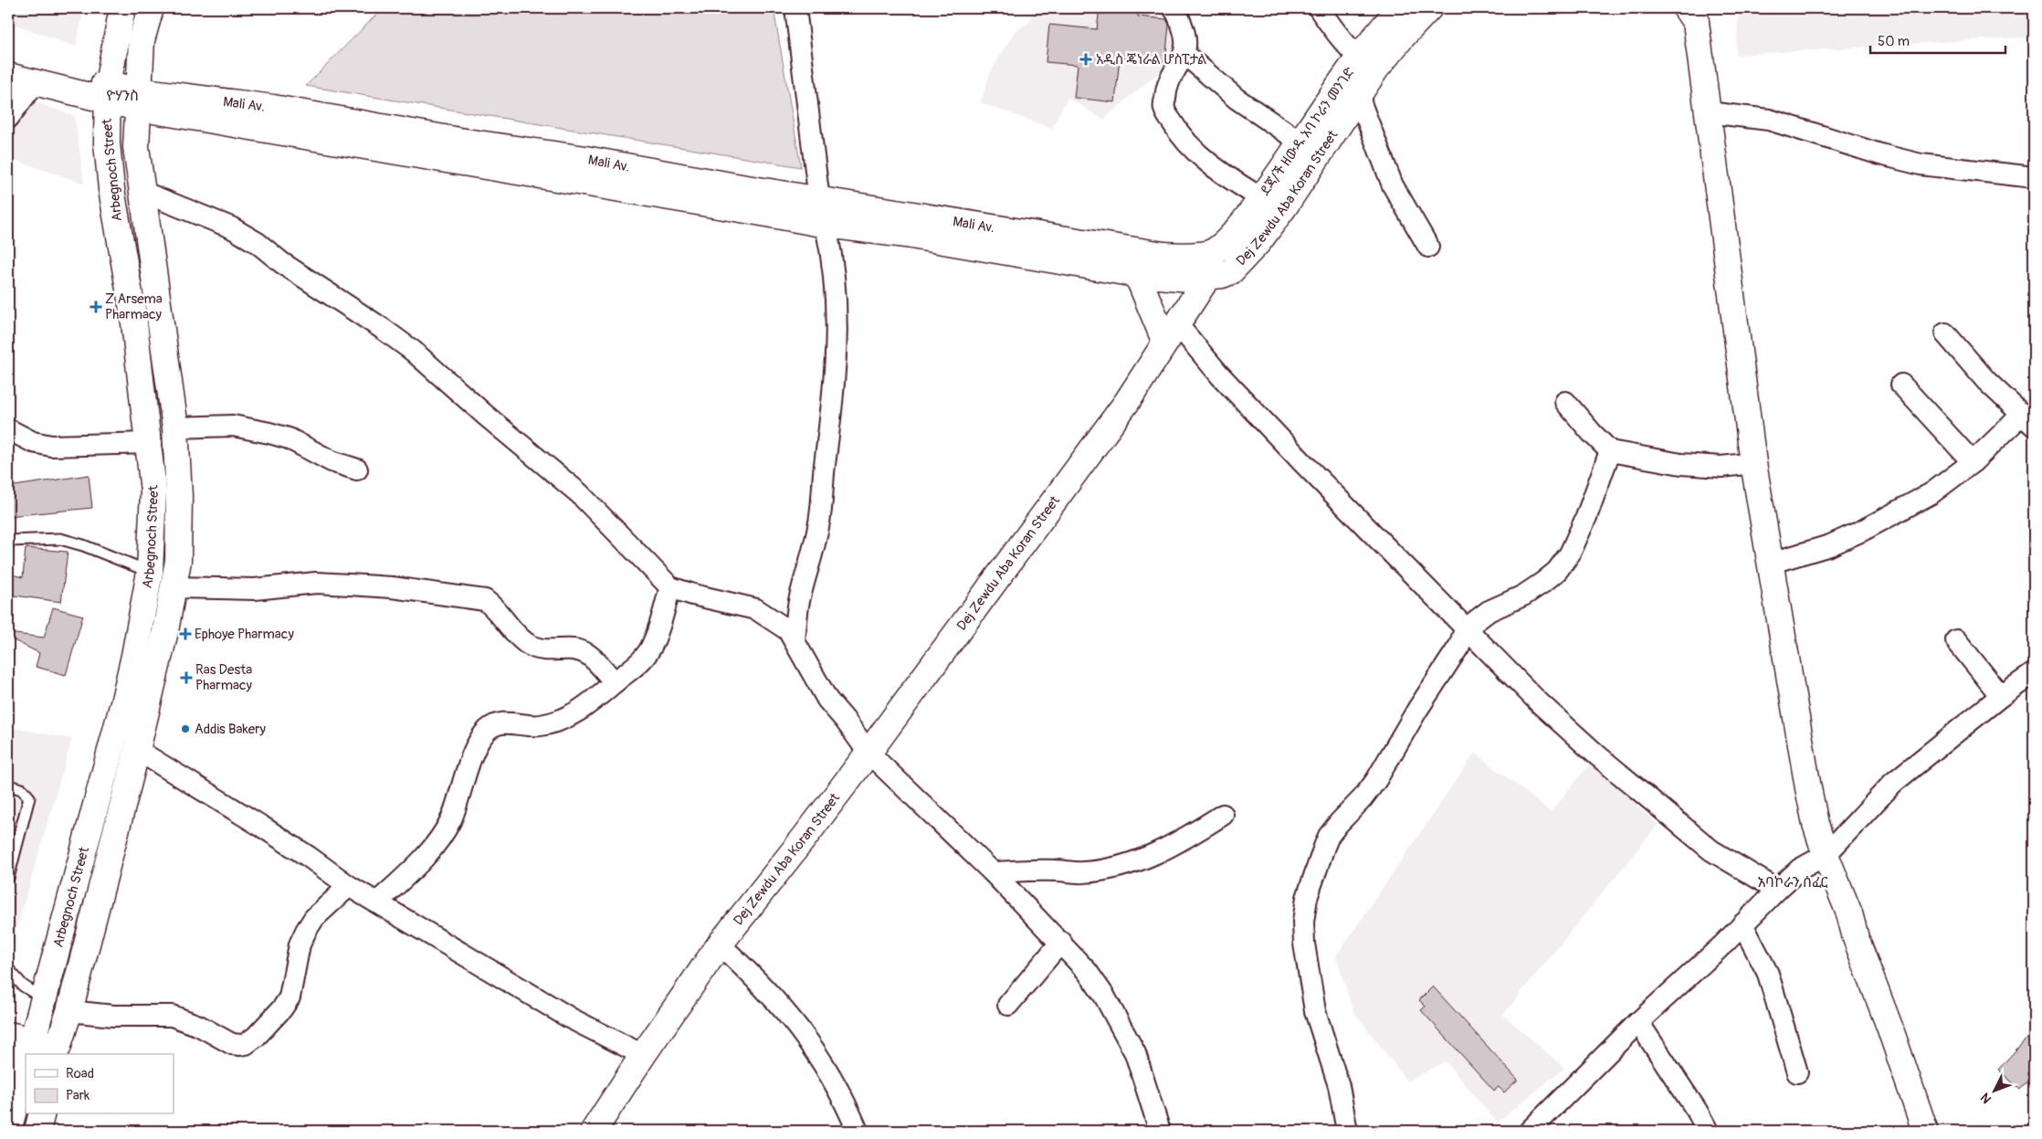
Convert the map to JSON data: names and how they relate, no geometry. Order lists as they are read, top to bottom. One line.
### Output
{"streets":{"main road":["Mali Av.","ደጃ/ች ዘውዱ አባ ኮራን መንገድ","Arbegnoch Street","Dej Zewdu Aba Koran Street"]},"crossings":[["Mali Av.","ደጃ/ች ዘውዱ አባ ኮራን መንገድ"],["Mali Av.","Arbegnoch Street"],["Mali Av.","Dej Zewdu Aba Koran Street"],["ደጃ/ች ዘውዱ አባ ኮራን መንገድ","Dej Zewdu Aba Koran Street"]],"districts":["ዮሃንስ","አባኮራን ሰፈር"],"places":{"health":["አዲስ ጄነራል ሆስፒታል","Z Arsema Pharmacy","Ephoye Pharmacy","Ras Desta Pharmacy"],"other":["Addis Bakery"]},"legend":["Road","Park"],"scale_bar":"50 m","north":"bottom left"}
